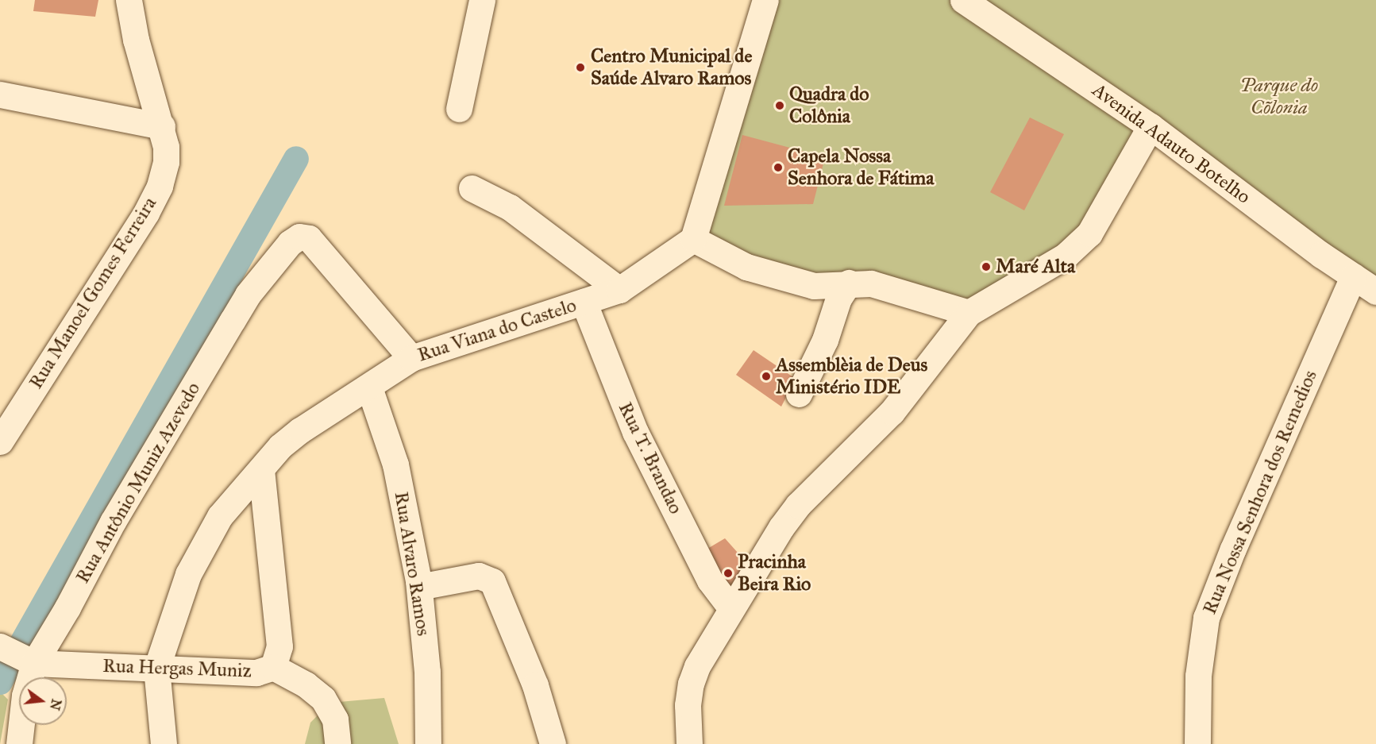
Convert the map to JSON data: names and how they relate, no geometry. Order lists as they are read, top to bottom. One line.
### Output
{"streets":{"street":["Avenida Adauto Botelho","Rua Manoel Gomes Ferreira","Rua Viana do Castelo","Rua T. Brandao","Rua Antônio Muniz Azevedo","Rua Nossa Senhora dos Remedios","Rua Alvaro Ramos","Rua Hergas Muniz"]},"crossings":[["Avenida Adauto Botelho","Rua Nossa Senhora dos Remedios"],["Rua Viana do Castelo","Rua T. Brandao"],["Rua Viana do Castelo","Rua Antônio Muniz Azevedo"],["Rua Viana do Castelo","Rua Alvaro Ramos"],["Rua Viana do Castelo","Rua Hergas Muniz"],["Rua Antônio Muniz Azevedo","Rua Hergas Muniz"]],"parks":["Parque do Cõlonia"],"places":["Centro Municipal de Saúde Alvaro Ramos","Quadra do Colônia","Capela Nossa Senhora de Fátima","Maré Alta","Assemblèia de Deus Ministério IDE","Pracinha Beira Rio"],"north":"right"}
